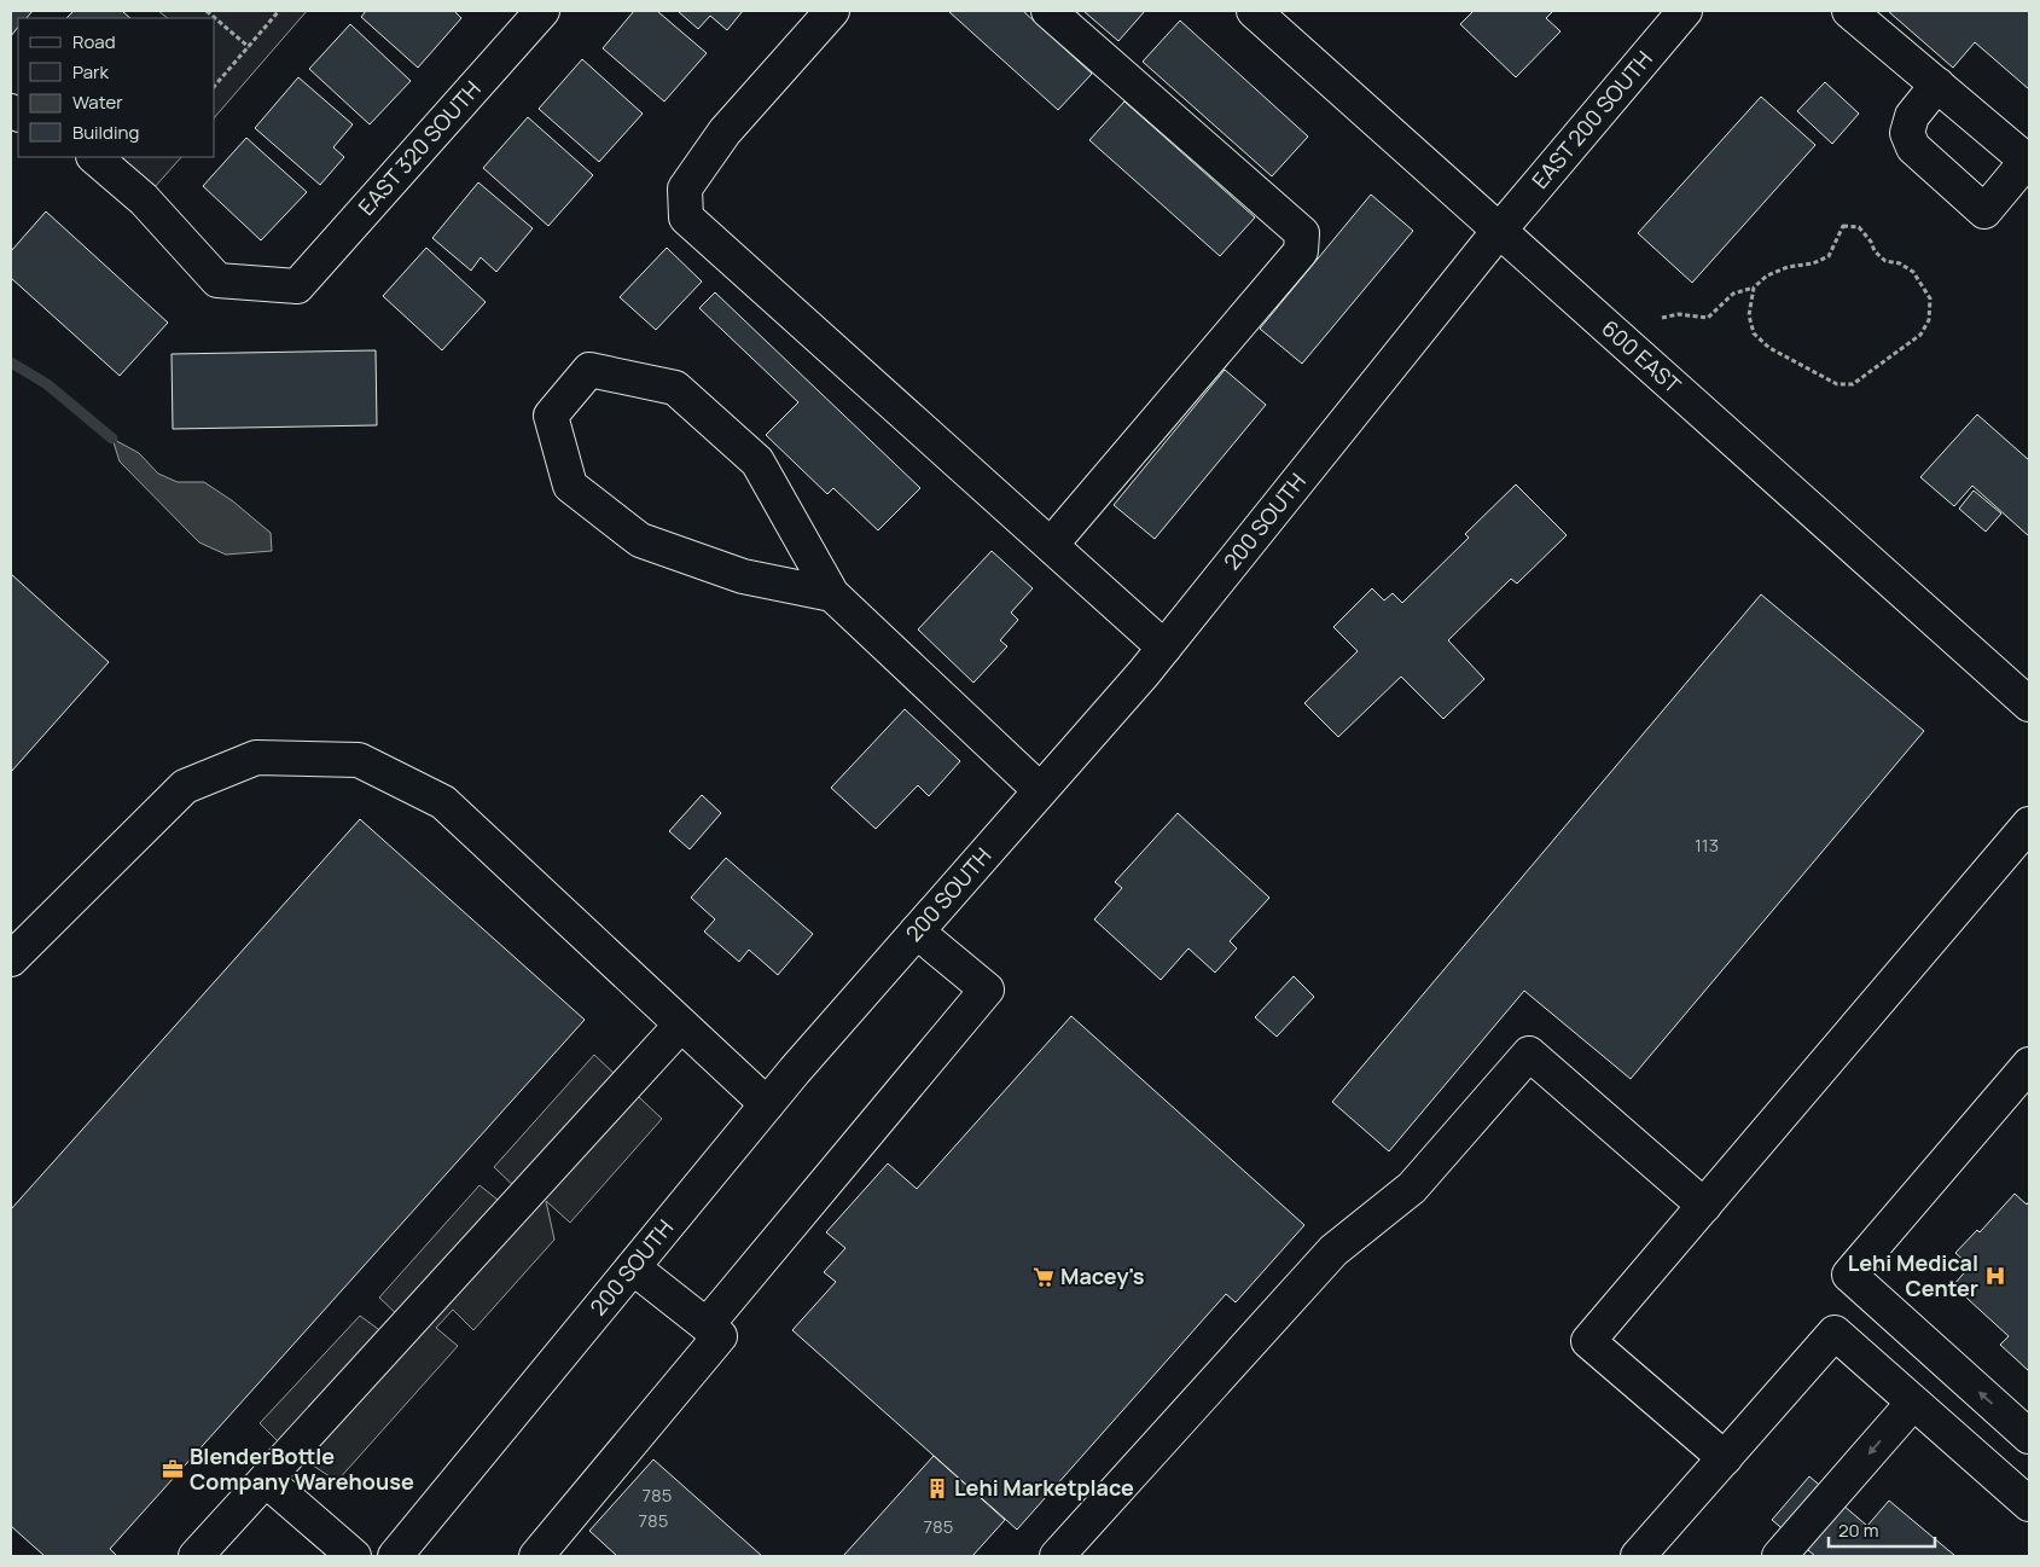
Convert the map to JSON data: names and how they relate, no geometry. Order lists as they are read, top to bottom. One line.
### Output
{"streets":{"street":["EAST 200 SOUTH","EAST 320 SOUTH","600 EAST","200 SOUTH"]},"crossings":[["EAST 200 SOUTH","600 EAST"],["EAST 200 SOUTH","200 SOUTH"],["600 EAST","200 SOUTH"]],"places":{"hospital":["Lehi Medical Center"],"supermarket":["Macey's"],"office":["BlenderBottle Company Warehouse"],"building":["Lehi Marketplace"]},"house_numbers":["113","785","785","785"],"legend":["Road","Park","Water","Building"],"scale_bar":"20 m"}
